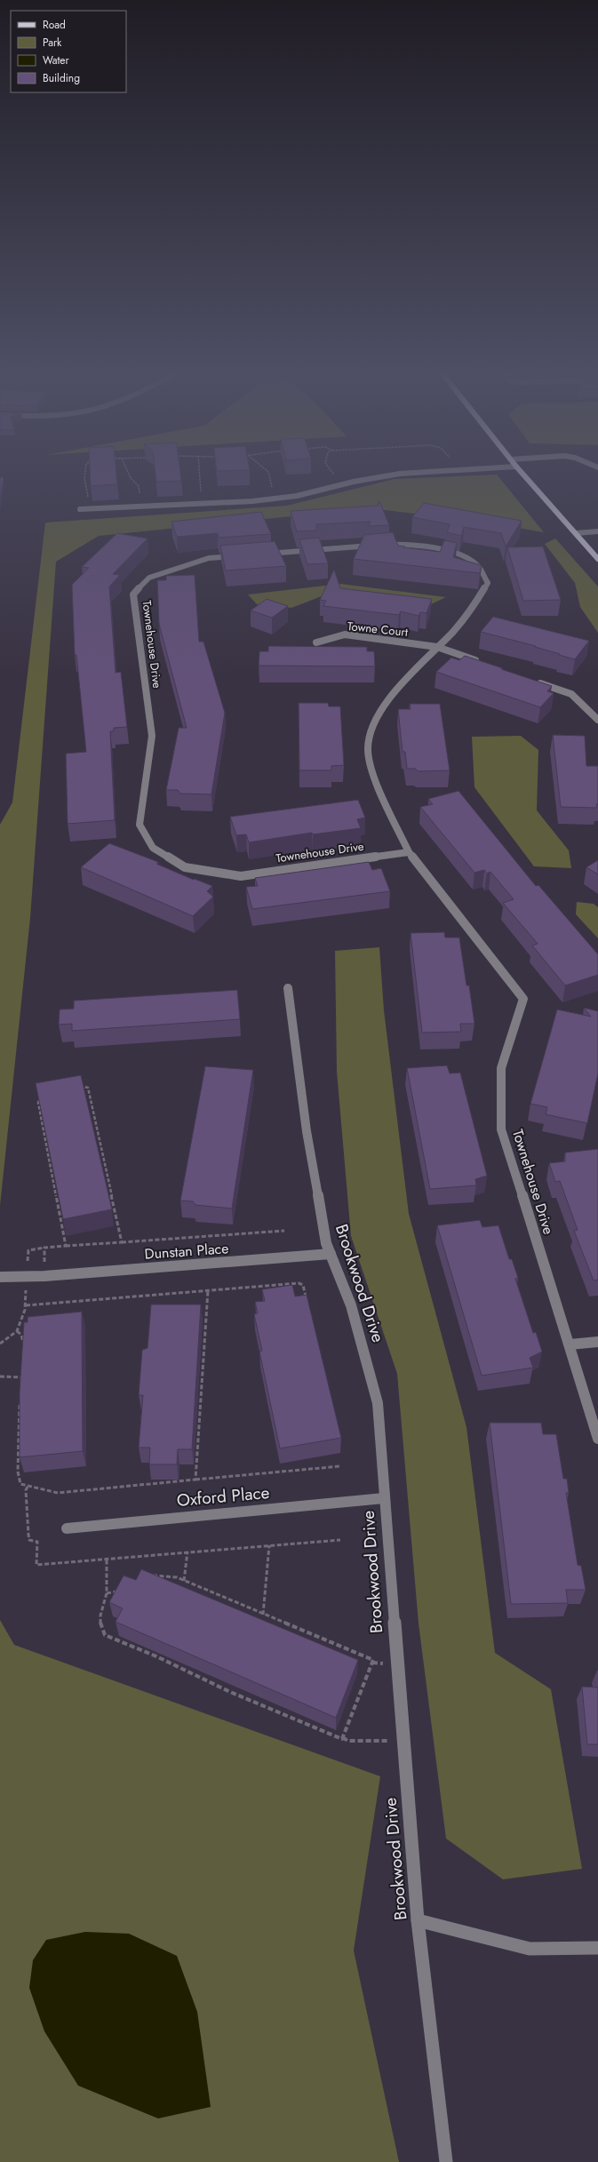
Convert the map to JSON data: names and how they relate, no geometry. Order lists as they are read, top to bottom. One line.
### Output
{"streets":{"street":["Towne Court","Townehouse Drive","Dunstan Place","Brookwood Drive","Oxford Place"]},"crossings":[["Towne Court","Townehouse Drive"],["Dunstan Place","Brookwood Drive"],["Brookwood Drive","Oxford Place"]],"legend":["Road","Park","Water","Building"]}
